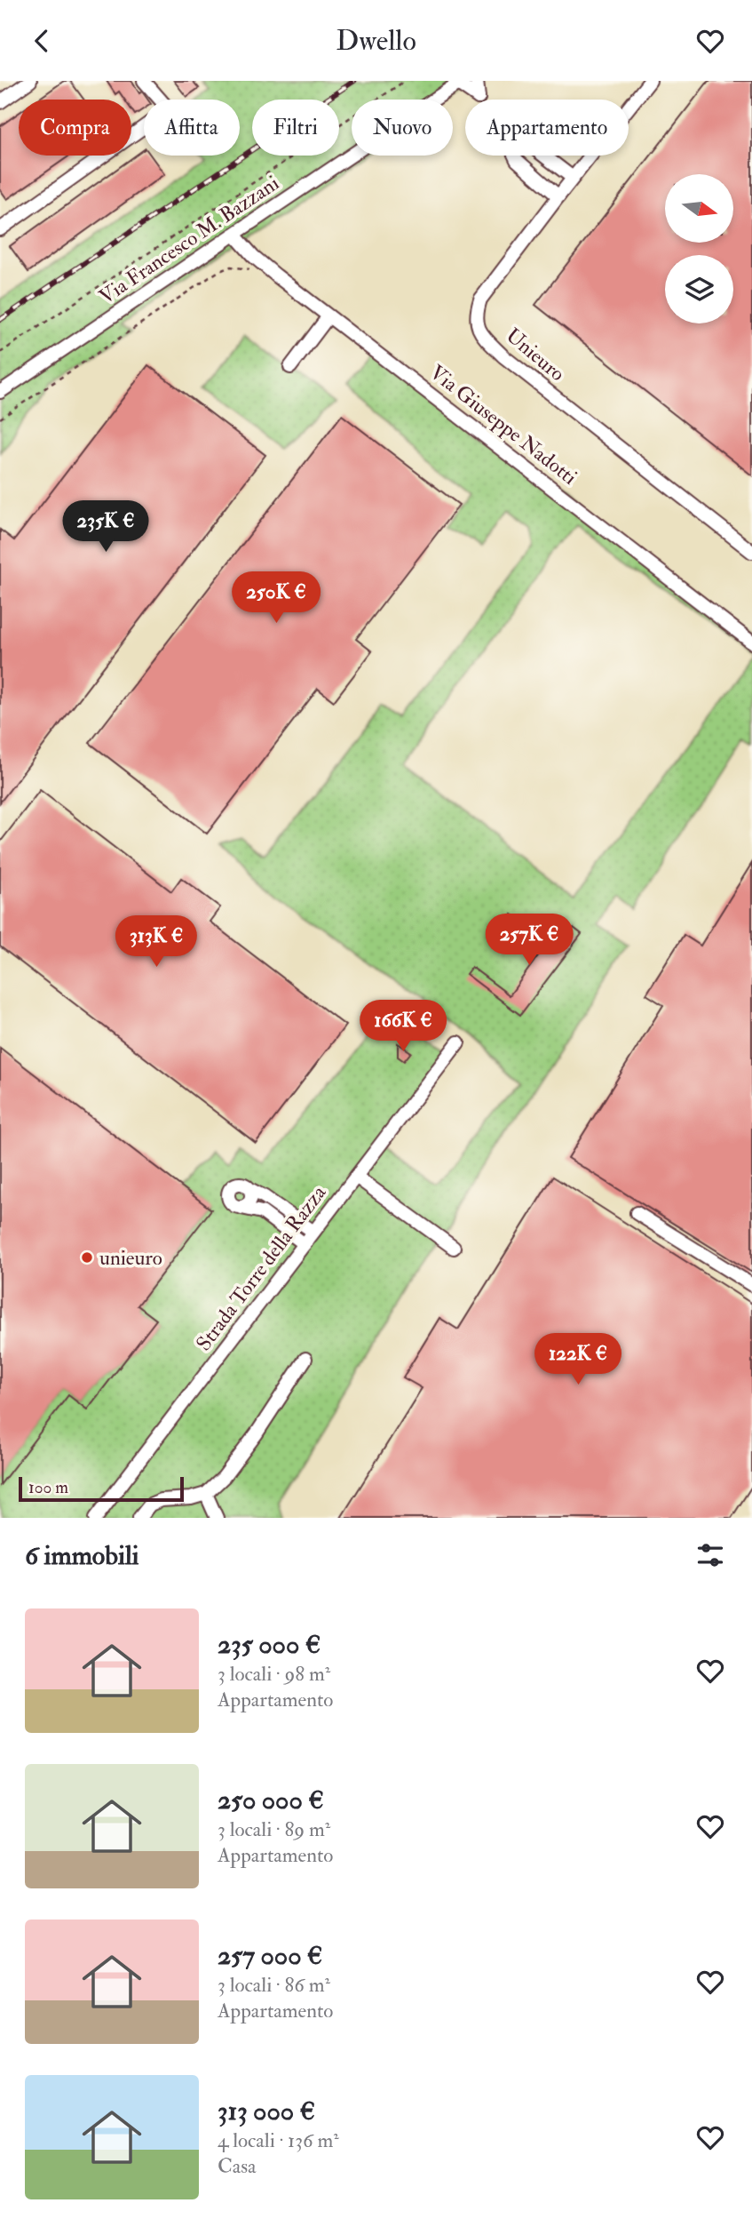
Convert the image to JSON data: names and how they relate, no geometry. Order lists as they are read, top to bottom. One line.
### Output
{"streets":{"street":["Via Francesco M. Bazzani","Unieuro","Via Giuseppe Nadotti","Strada Torre della Razza"]},"crossings":[["Via Francesco M. Bazzani","Via Giuseppe Nadotti"]],"places":["unieuro"],"scale_bar":"100 m","north":"right","page":{"header":"Dwello","chip":["Compra","Affitta","Filtri","Nuovo","Appartamento"],"price":["235K €","250K €","257K €","313K €","166K €","122K €"],"scale":"100 m","heading":"6 immobili","list":[{"name":"235 000 €","note":"3 locali · 98 m² · Appartamento"},{"name":"250 000 €","note":"3 locali · 89 m² · Appartamento"},{"name":"257 000 €","note":"3 locali · 86 m² · Appartamento"},{"name":"313 000 €","note":"4 locali · 136 m² · Casa"}]}}
